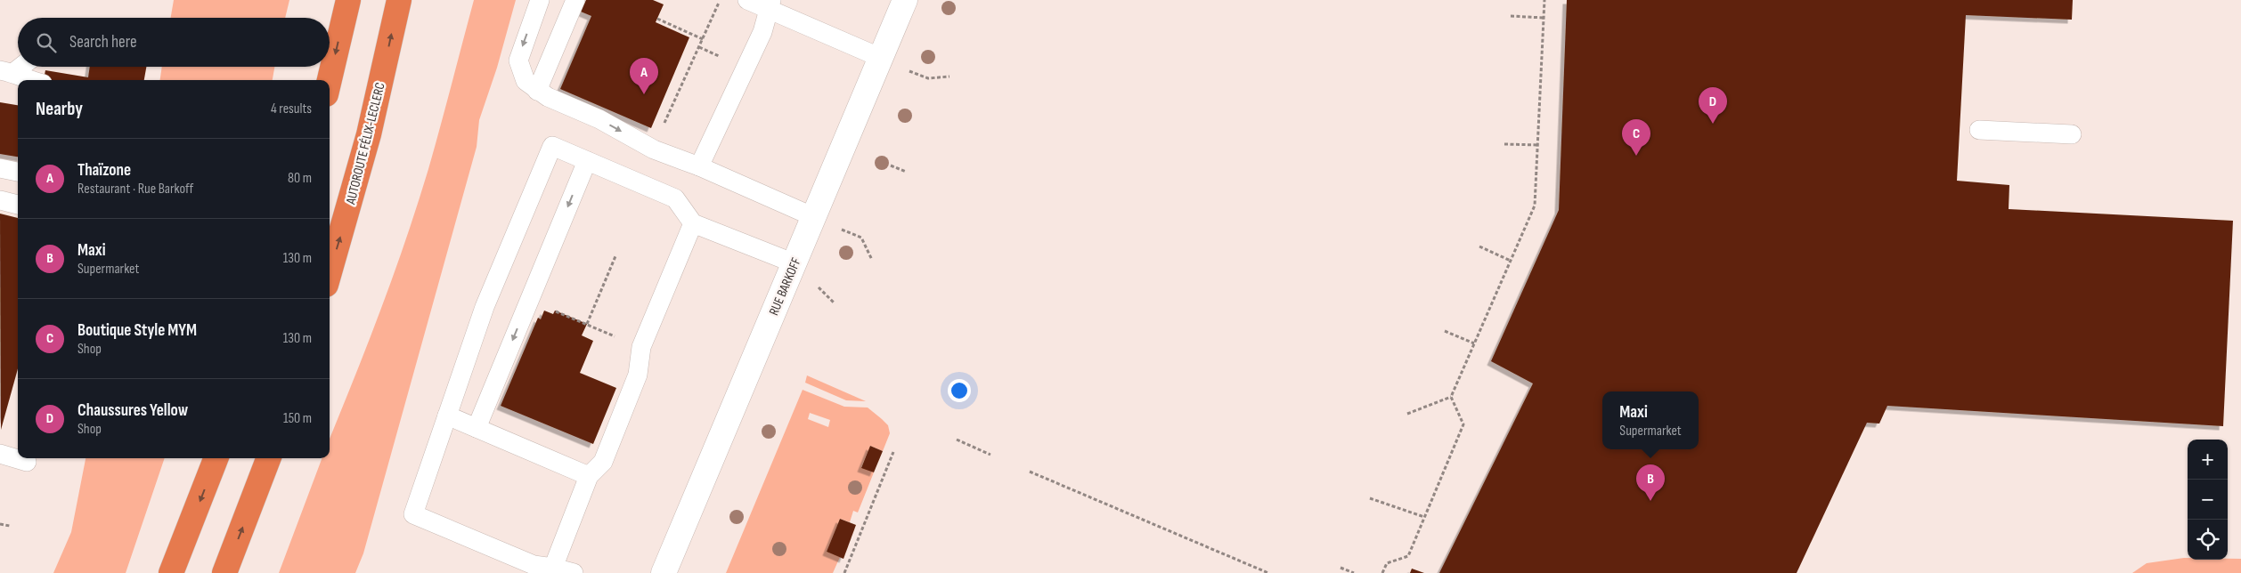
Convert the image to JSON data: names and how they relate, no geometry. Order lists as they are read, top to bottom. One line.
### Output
{"streets":{"highway":["AUTOROUTE FÉLIX-LECLERC"],"street":["RUE BARKOFF"]},"one_way":["AUTOROUTE FÉLIX-LECLERC"],"page":{"search":"Search here","pins":["A","D","C","B"],"heading":["Nearby","4 results"],"list":[{"mark":"A","name":"Thaïzone","note":"Restaurant · Rue Barkoff","value":"80 m"},{"mark":"B","name":"Maxi","note":"Supermarket","value":"130 m"},{"mark":"C","name":"Boutique Style MYM","note":"Shop","value":"130 m"},{"mark":"D","name":"Chaussures Yellow","note":"Shop","value":"150 m"}],"popup":["Maxi","Supermarket"],"map_buttons":["+","−"]}}
